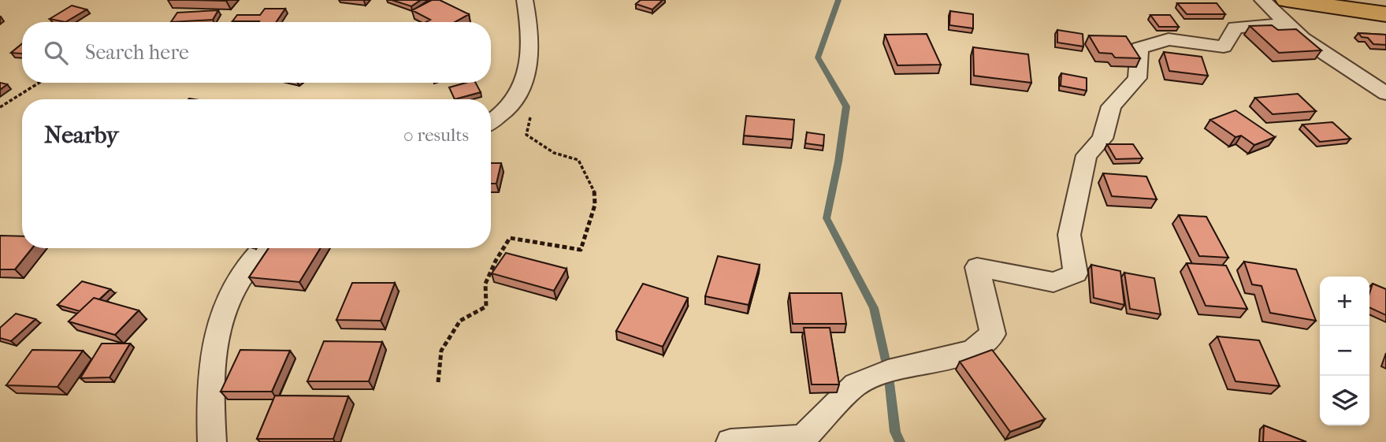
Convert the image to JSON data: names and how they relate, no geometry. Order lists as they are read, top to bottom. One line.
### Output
{"page":{"search":"Search here","heading":["Nearby","0 results"],"map_buttons":["+","−"]}}
